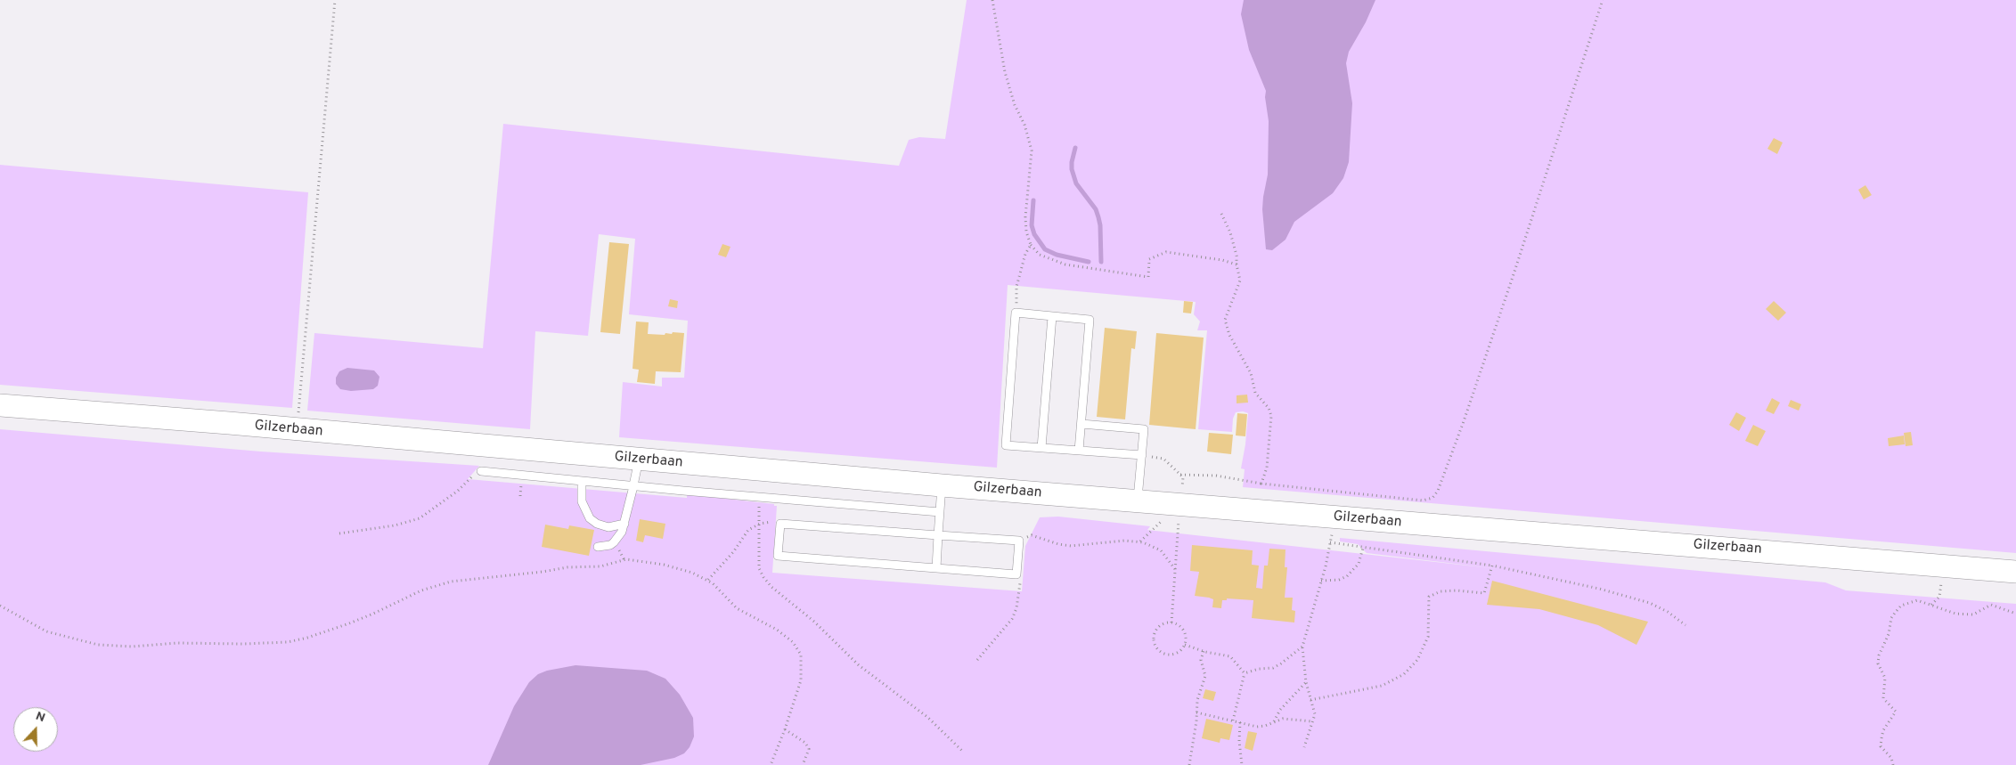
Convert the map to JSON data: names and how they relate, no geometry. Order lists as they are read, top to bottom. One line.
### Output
{"streets":{"street":["Gilzerbaan"]},"north":"top"}
